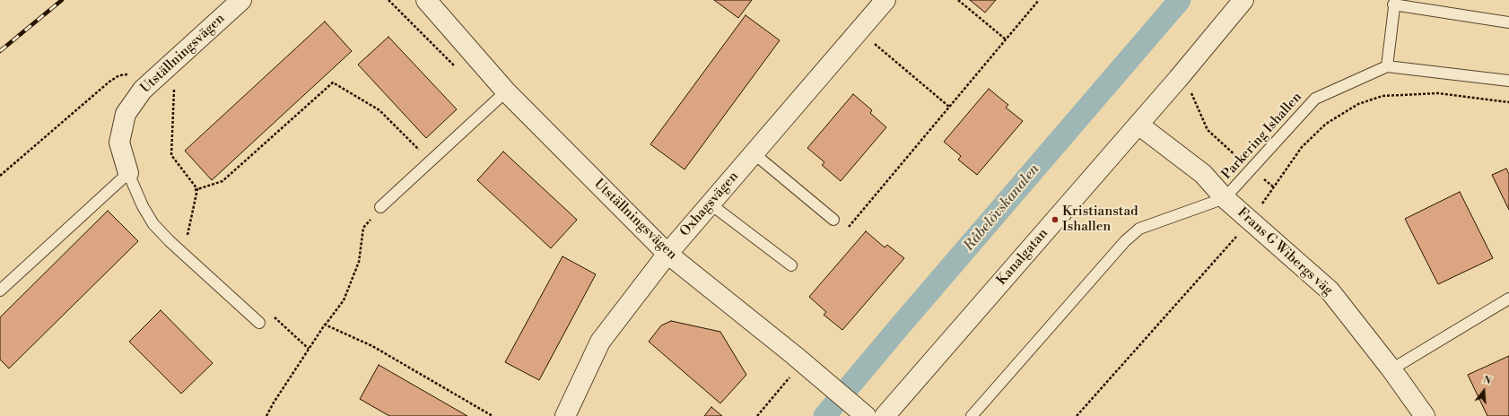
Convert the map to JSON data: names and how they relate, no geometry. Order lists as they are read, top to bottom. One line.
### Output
{"streets":{"street":["Utställningsvägen","Oxhagsvägen","Frans G Wibergs väg","Kanalgatan"],"lane":["Parkering Ishallen"]},"crossings":[["Utställningsvägen","Oxhagsvägen"],["Parkering Ishallen","Frans G Wibergs väg"],["Frans G Wibergs väg","Kanalgatan"]],"water":["Råbelövskanalen"],"places":["Kristianstad Ishallen"],"north":"top"}
